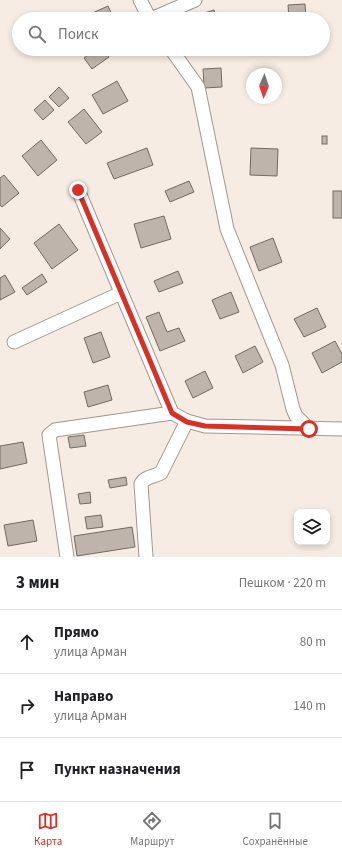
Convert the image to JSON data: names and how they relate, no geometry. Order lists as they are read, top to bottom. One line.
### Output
{"north":"bottom","page":{"search":"Поиск","heading":["3 мин","Пешком · 220 m"],"list":[["Прямо","улица Арман","80 m"],["Направо","улица Арман","140 m"],"Пункт назначения"],"nav":["Карта","Маршрут","Сохранённые"]}}
